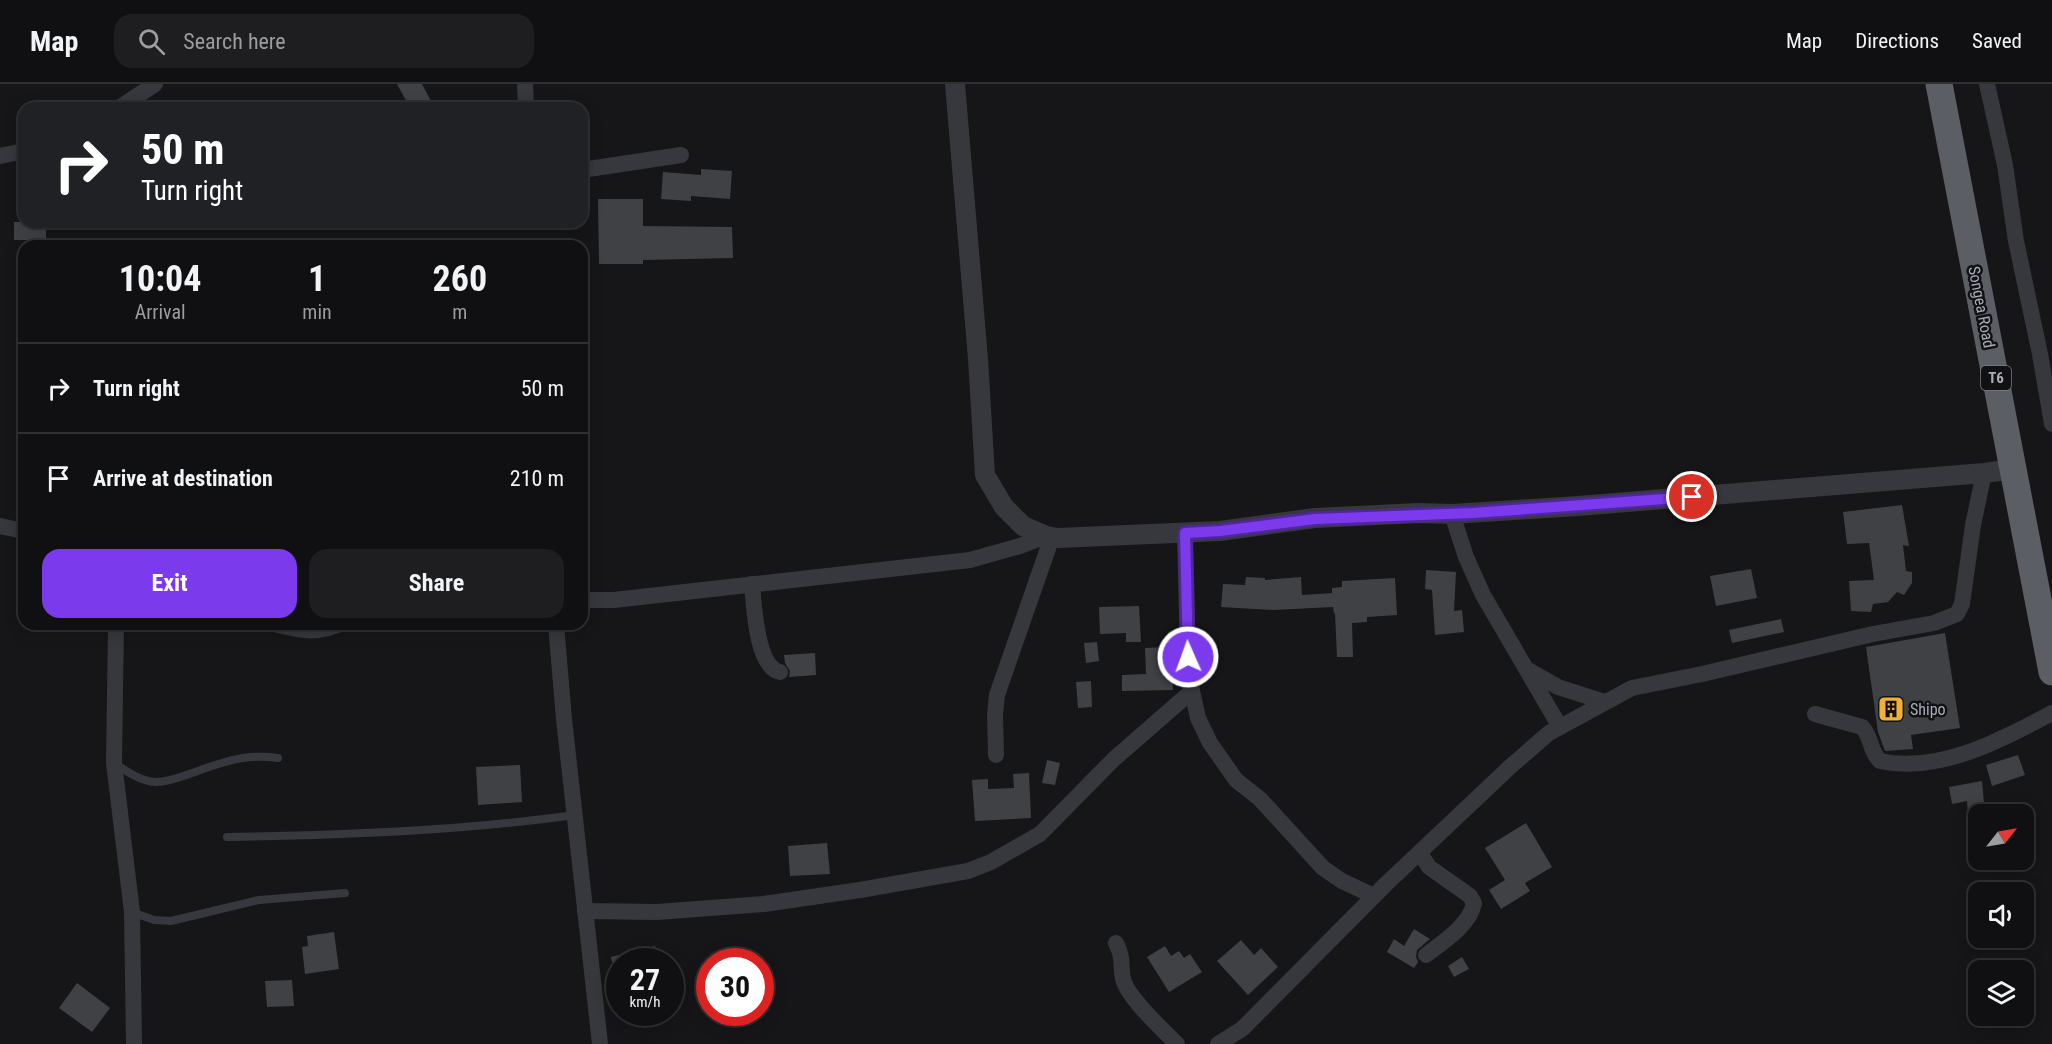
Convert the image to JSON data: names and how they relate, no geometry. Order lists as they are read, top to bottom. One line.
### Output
{"streets":{"highway":["Songea Road","T6"]},"places":{"building":["Shipo"]},"north":"top right","page":{"header":"Map","search":"Search here","nav":["Map","Directions","Saved"],"turn":["50 m","Turn right"],"eta":["10:04","Arrival","1","min","260","m"],"list":[{"name":"Turn right","value":"50 m"},{"name":"Arrive at destination","value":"210 m"}],"buttons":["Exit","Share"],"speed":"27 km/h","limit":"30"}}
